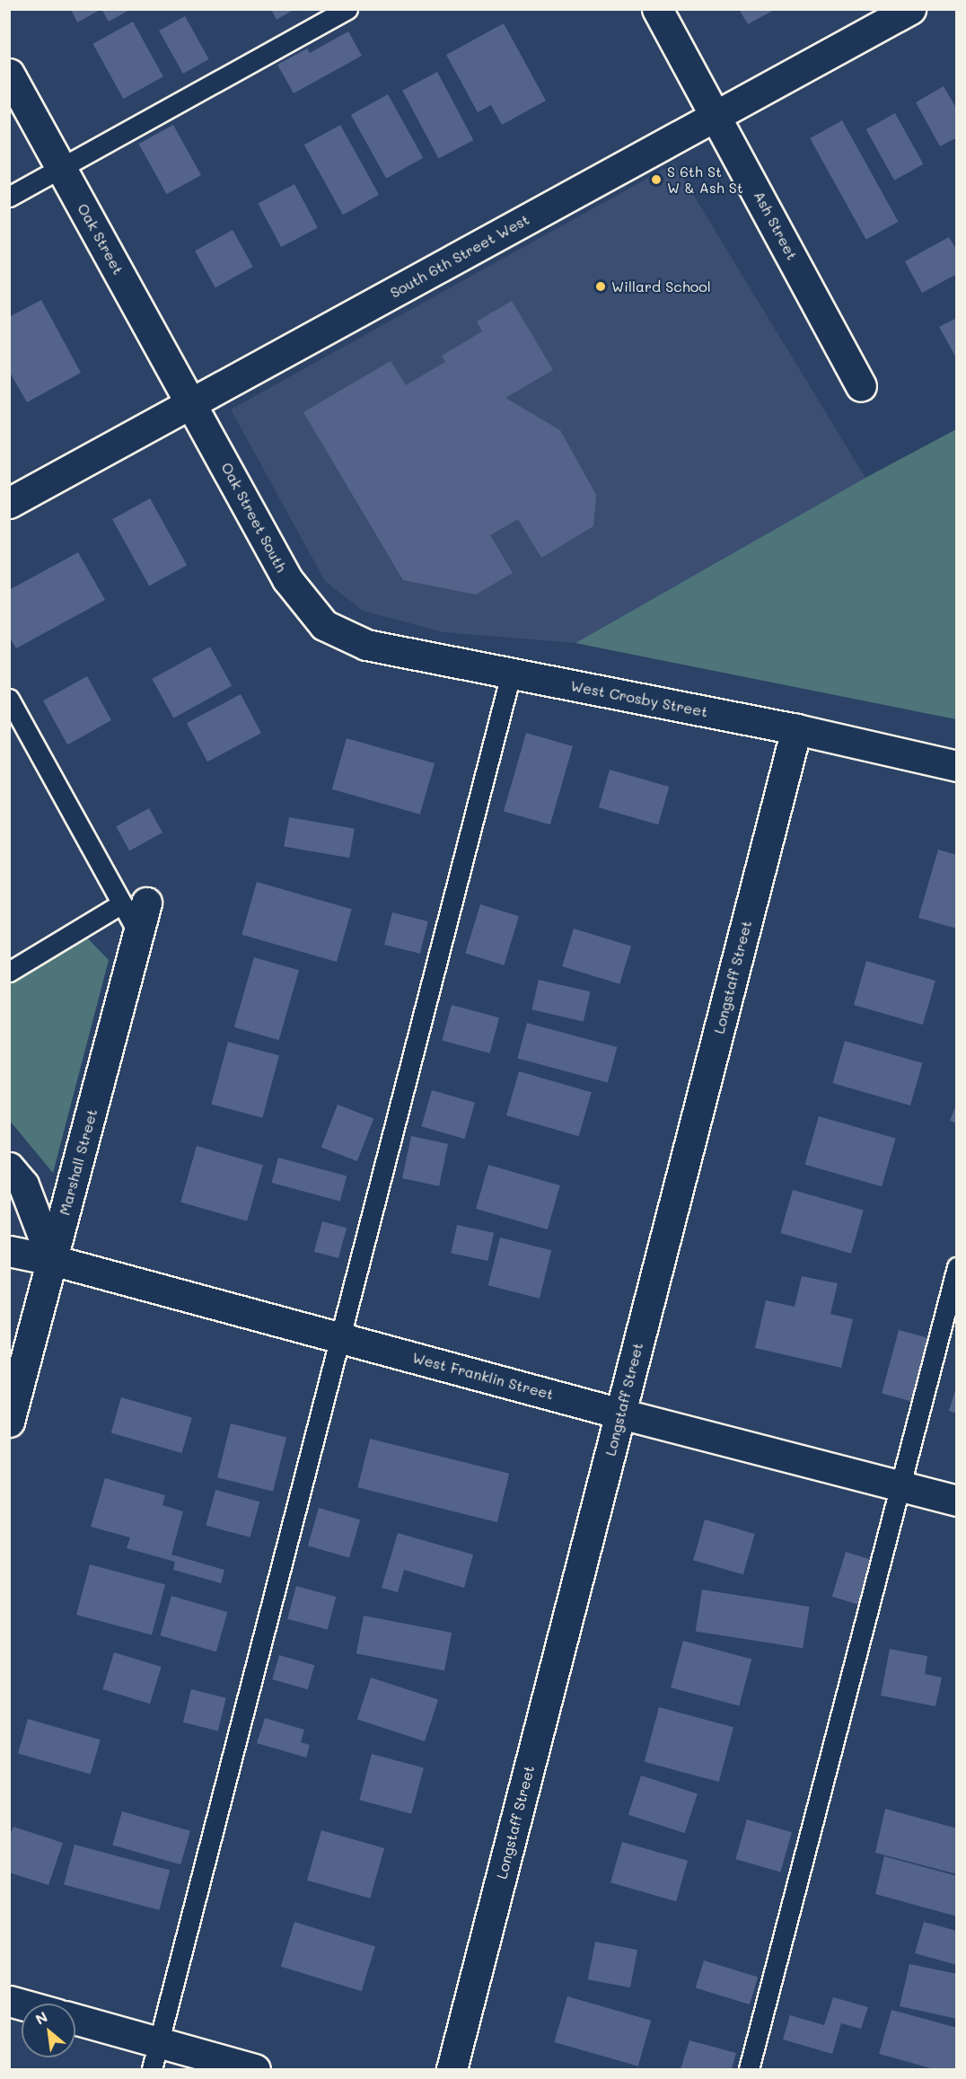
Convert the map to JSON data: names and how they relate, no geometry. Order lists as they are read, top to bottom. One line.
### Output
{"streets":{"street":["Ash Street","Oak Street","South 6th Street West","Oak Street South","West Crosby Street","Longstaff Street","Marshall Street","West Franklin Street"]},"crossings":[["Ash Street","South 6th Street West"],["Oak Street","South 6th Street West"],["Oak Street","Oak Street South"],["South 6th Street West","Oak Street South"],["Oak Street South","West Crosby Street"],["West Crosby Street","Longstaff Street"],["Longstaff Street","West Franklin Street"],["Marshall Street","West Franklin Street"]],"places":["S 6th St W & Ash St","Willard School"],"north":"top left"}
